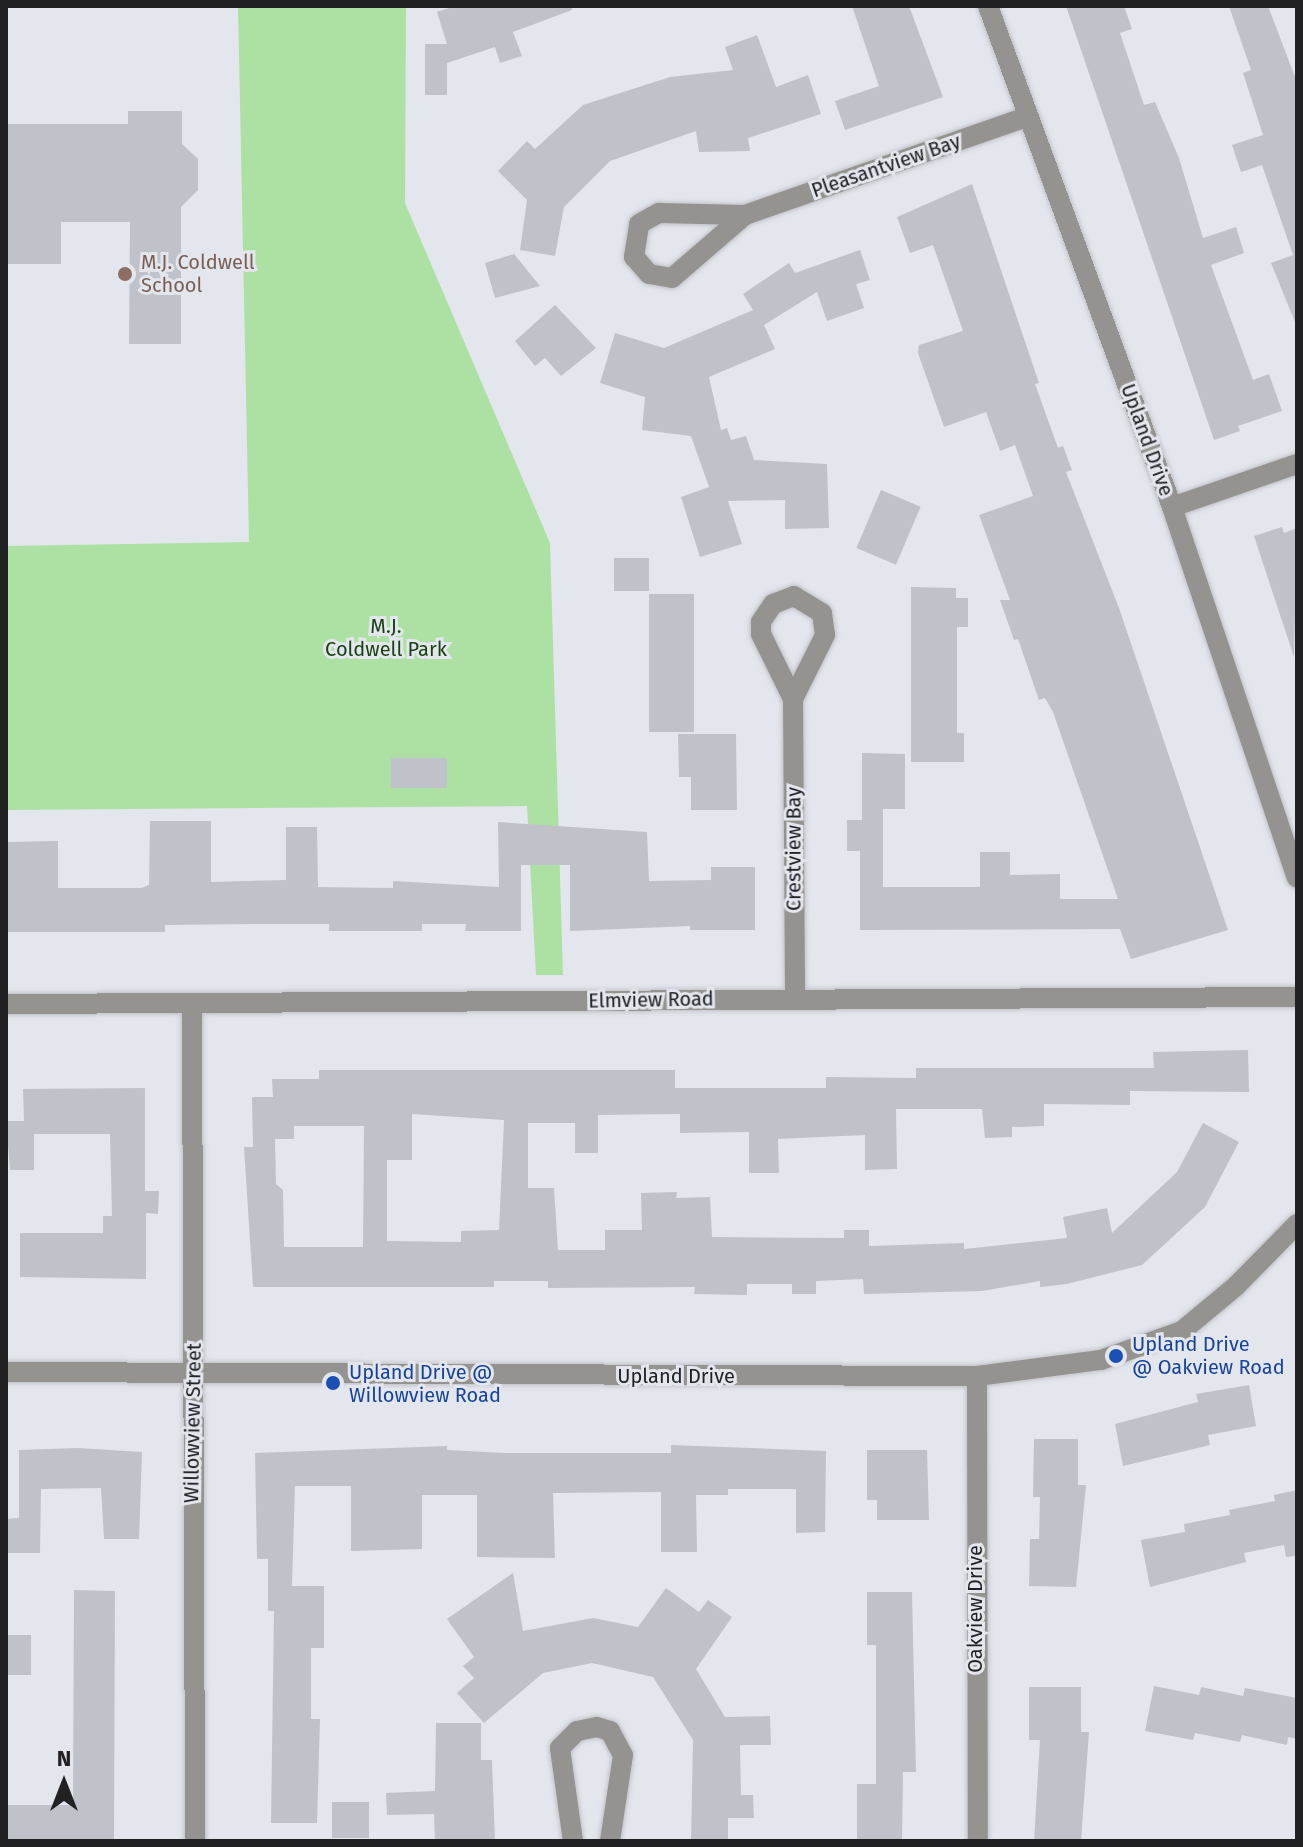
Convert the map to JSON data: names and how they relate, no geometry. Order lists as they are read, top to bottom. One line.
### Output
{"streets":{"street":["Pleasantview Bay","Upland Drive","Crestview Bay","Elmview Road","Willowview Street","Oakview Drive"]},"crossings":[["Pleasantview Bay","Upland Drive"],["Upland Drive","Willowview Street"],["Upland Drive","Oakview Drive"],["Crestview Bay","Elmview Road"],["Elmview Road","Willowview Street"]],"parks":["M.J. Coldwell Park"],"places":["M.J. Coldwell School","Upland Drive @ Oakview Road","Upland Drive @ Willowview Road"],"north":"top"}
